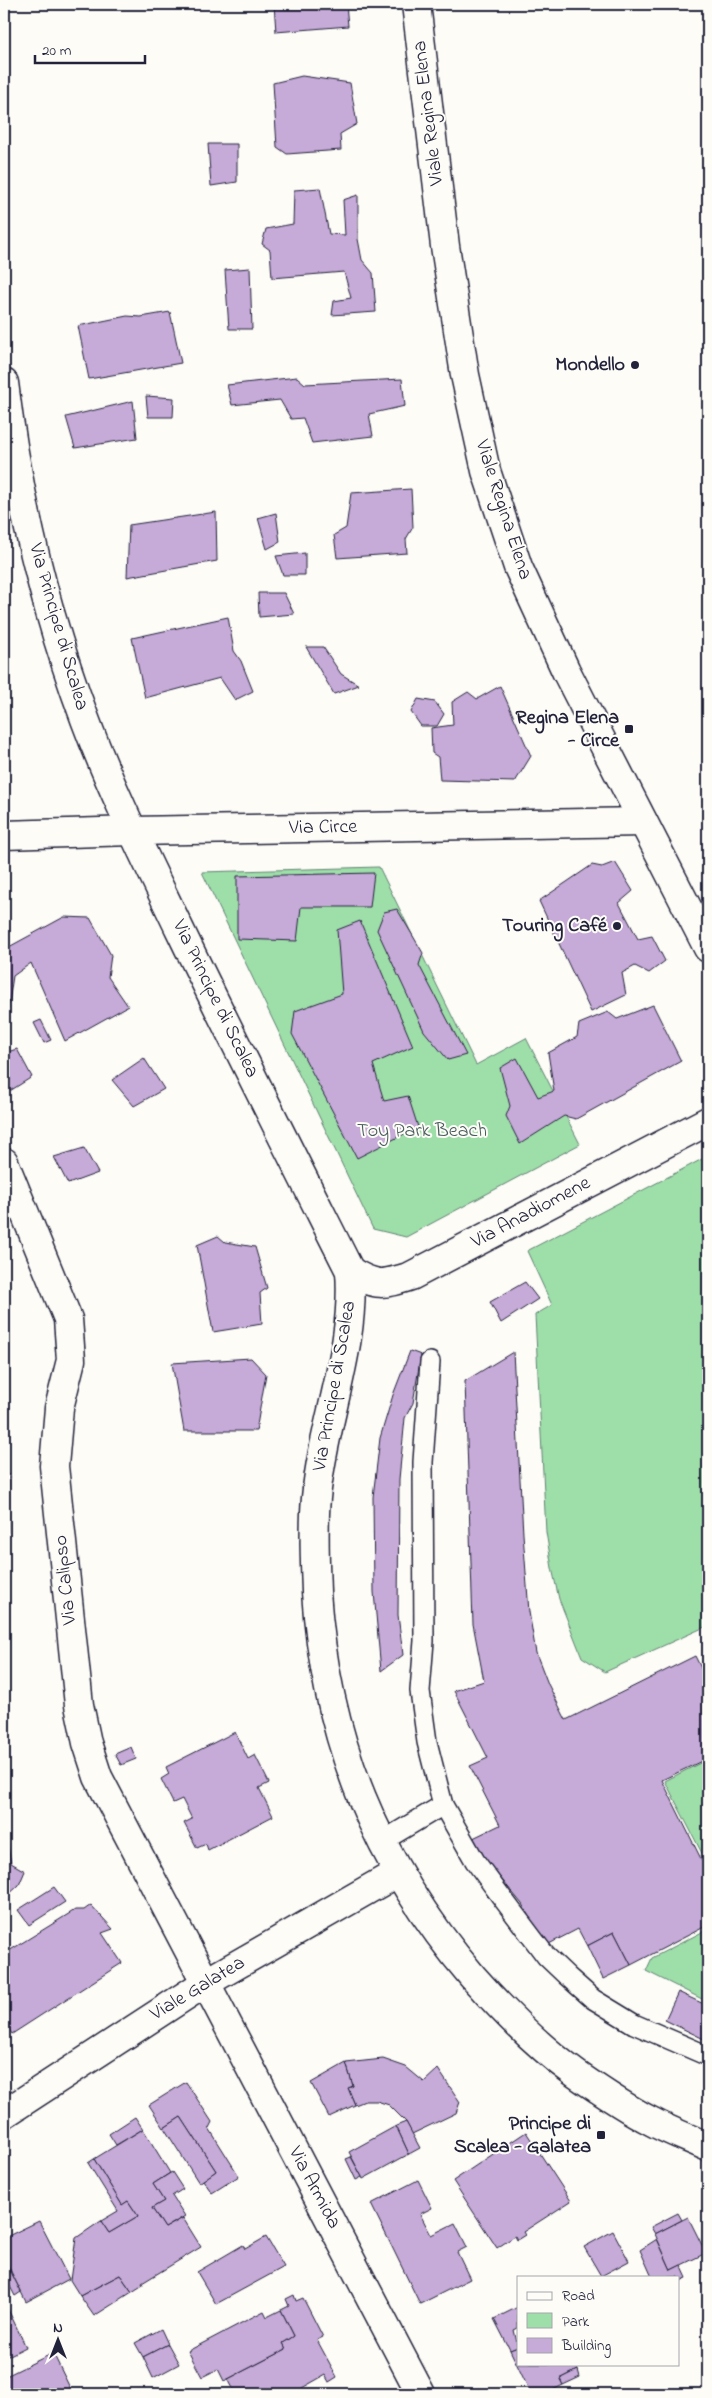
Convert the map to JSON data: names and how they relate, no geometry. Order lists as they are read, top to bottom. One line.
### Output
{"streets":{"street":["Viale Regina Elena","Via Principe di Scalea","Via Circe","Via Anadiomene","Via Calipso","Viale Galatea","Via Armida"]},"crossings":[["Viale Regina Elena","Via Circe"],["Via Principe di Scalea","Via Circe"],["Via Principe di Scalea","Via Anadiomene"],["Via Principe di Scalea","Viale Galatea"],["Via Calipso","Viale Galatea"],["Via Calipso","Via Armida"],["Viale Galatea","Via Armida"]],"parks":["Toy Park Beach"],"places":{"other":["Mondello","Touring Café"],"transit":["Regina Elena - Circe","Principe di Scalea - Galatea"]},"legend":["Road","Park","Building"],"scale_bar":"20 m","north":"top"}
